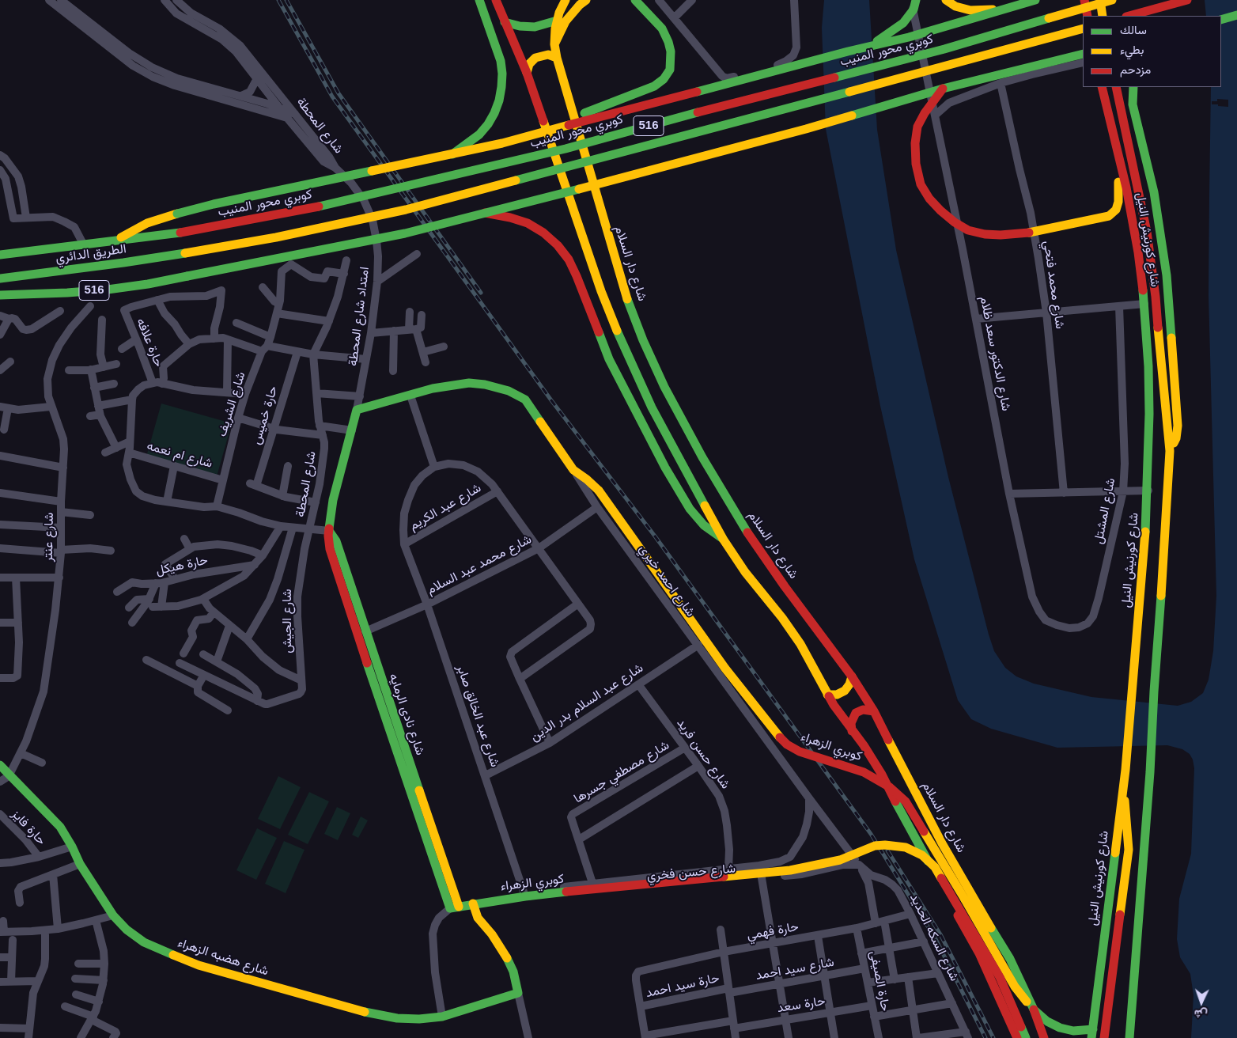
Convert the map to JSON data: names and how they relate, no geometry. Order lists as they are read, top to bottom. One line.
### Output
{"streets":{"main road":["كوبري محور المنيب","516","شارع كورنيش النيل","الطريق الدائري","شارع دار السلام","شارع احمد خيري","شارع نادى الرمايه","كوبري الزهراء","شارع هضبه الزهراء"],"street":["شارع المحطة","شارع محمد فتحي","امتداد شارع المحطة","حارة علافه","شارع الدكتور سعد ظلام","شارع الشريف","حارة خميس","شارع ام نعمه","شارع عبد الكريم","شارع المشتل","شارع عنتر","شارع محمد عبد السلام","حارة هيكل","شارع الجيش","شارع عبد السلام بدر الدين","شارع عبد الخالق صابر","شارع حسن فريد","شارع مصطفي جسرها","حارة فايز","شارع حسن فخري","حارة فهمي","شارع السكه الحديد","شارع سيد احمد","حارة الصيفى","حارة سيد احمد","حارة سعد"]},"crossings":[["كوبري محور المنيب","الطريق الدائري"],["شارع المحطة","امتداد شارع المحطة"],["شارع المحطة","شارع الجيش"],["شارع كورنيش النيل","شارع دار السلام"],["شارع دار السلام","كوبري الزهراء"],["امتداد شارع المحطة","شارع احمد خيري"],["امتداد شارع المحطة","شارع نادى الرمايه"],["شارع الدكتور سعد ظلام","شارع المشتل"],["شارع الشريف","شارع ام نعمه"],["شارع عبد الكريم","شارع عبد الخالق صابر"],["شارع عنتر","شارع هضبه الزهراء"],["شارع محمد عبد السلام","شارع احمد خيري"],["شارع محمد عبد السلام","شارع نادى الرمايه"],["شارع محمد عبد السلام","شارع عبد الخالق صابر"],["شارع احمد خيري","شارع عبد السلام بدر الدين"],["شارع احمد خيري","شارع نادى الرمايه"],["شارع احمد خيري","كوبري الزهراء"],["شارع احمد خيري","شارع حسن فخري"],["شارع احمد خيري","حارة فهمي"],["شارع احمد خيري","شارع السكه الحديد"],["شارع عبد السلام بدر الدين","شارع عبد الخالق صابر"],["شارع عبد السلام بدر الدين","شارع حسن فريد"],["شارع نادى الرمايه","كوبري الزهراء"],["شارع عبد الخالق صابر","كوبري الزهراء"],["شارع عبد الخالق صابر","شارع حسن فخري"],["كوبري الزهراء","شارع حسن فخري"],["شارع حسن فريد","شارع مصطفي جسرها"],["شارع حسن فريد","شارع حسن فخري"],["شارع مصطفي جسرها","شارع حسن فخري"],["شارع حسن فخري","شارع السكه الحديد"],["حارة فهمي","شارع السكه الحديد"],["حارة فهمي","حارة الصيفى"],["حارة فهمي","حارة سيد احمد"],["شارع سيد احمد","حارة الصيفى"],["شارع سيد احمد","حارة سيد احمد"],["حارة الصيفى","حارة سعد"]],"legend":["سالك","بطيء","مزدحم"],"north":"bottom"}
